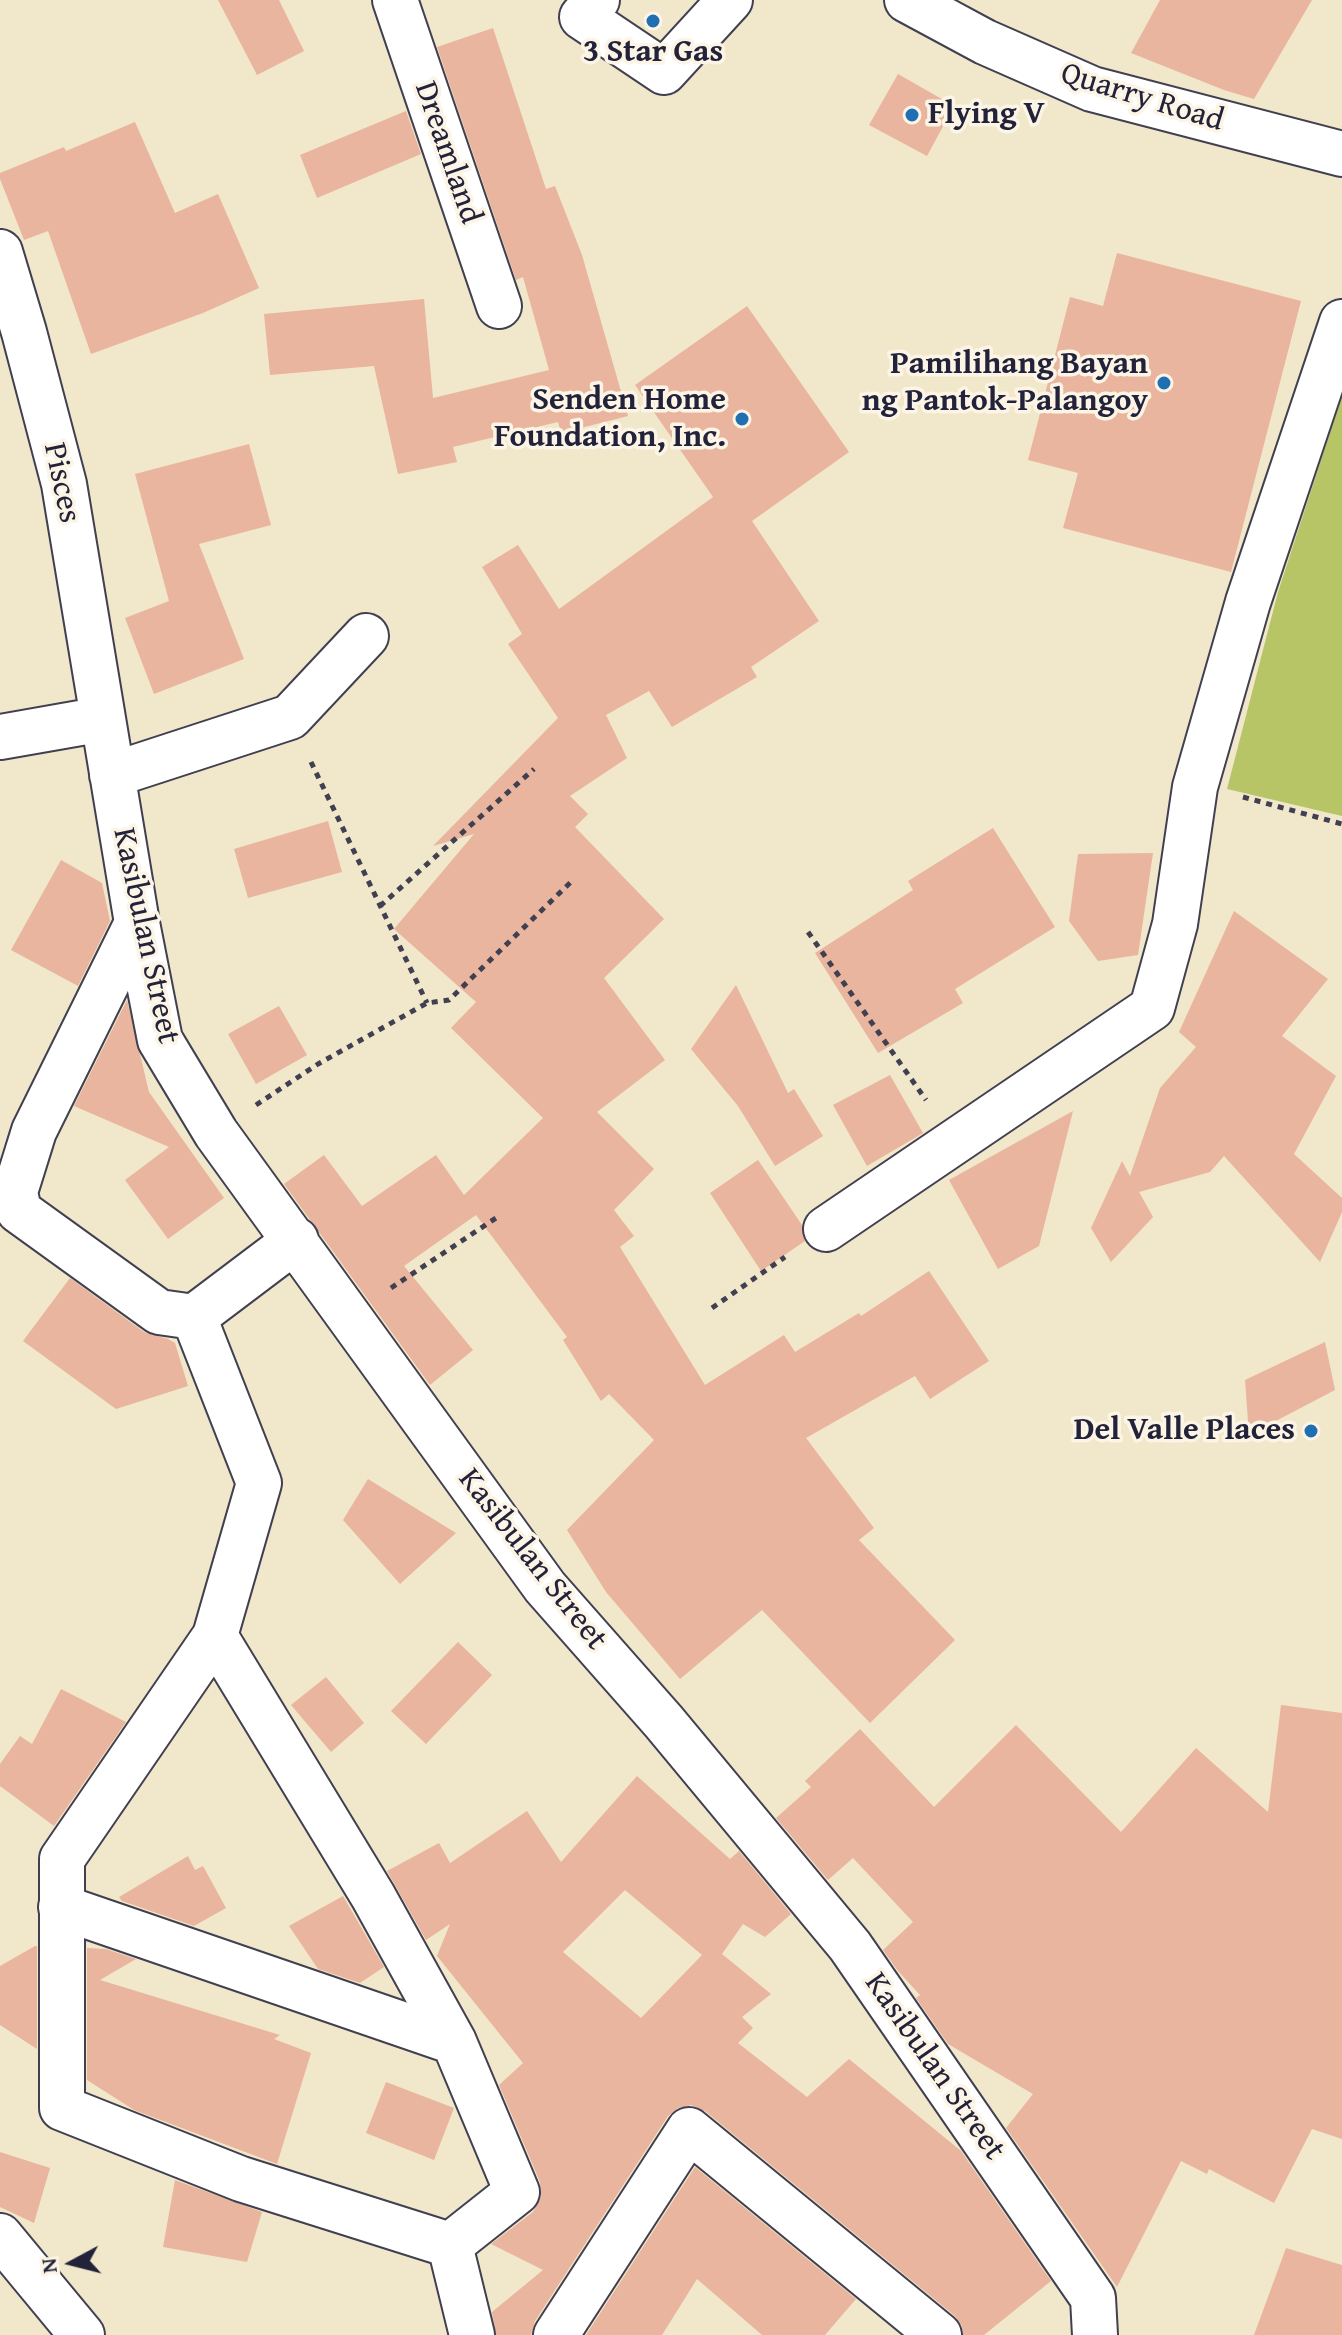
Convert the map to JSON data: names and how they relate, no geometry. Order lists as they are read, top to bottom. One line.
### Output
{"streets":{"street":["Quarry Road","Dreamland","Pisces","Kasibulan Street"]},"crossings":[["Pisces","Kasibulan Street"]],"places":["3 Star Gas","Flying V","Pamilihang Bayan ng Pantok-Palangoy","Senden Home Foundation, Inc.","Del Valle Places"],"north":"left"}
